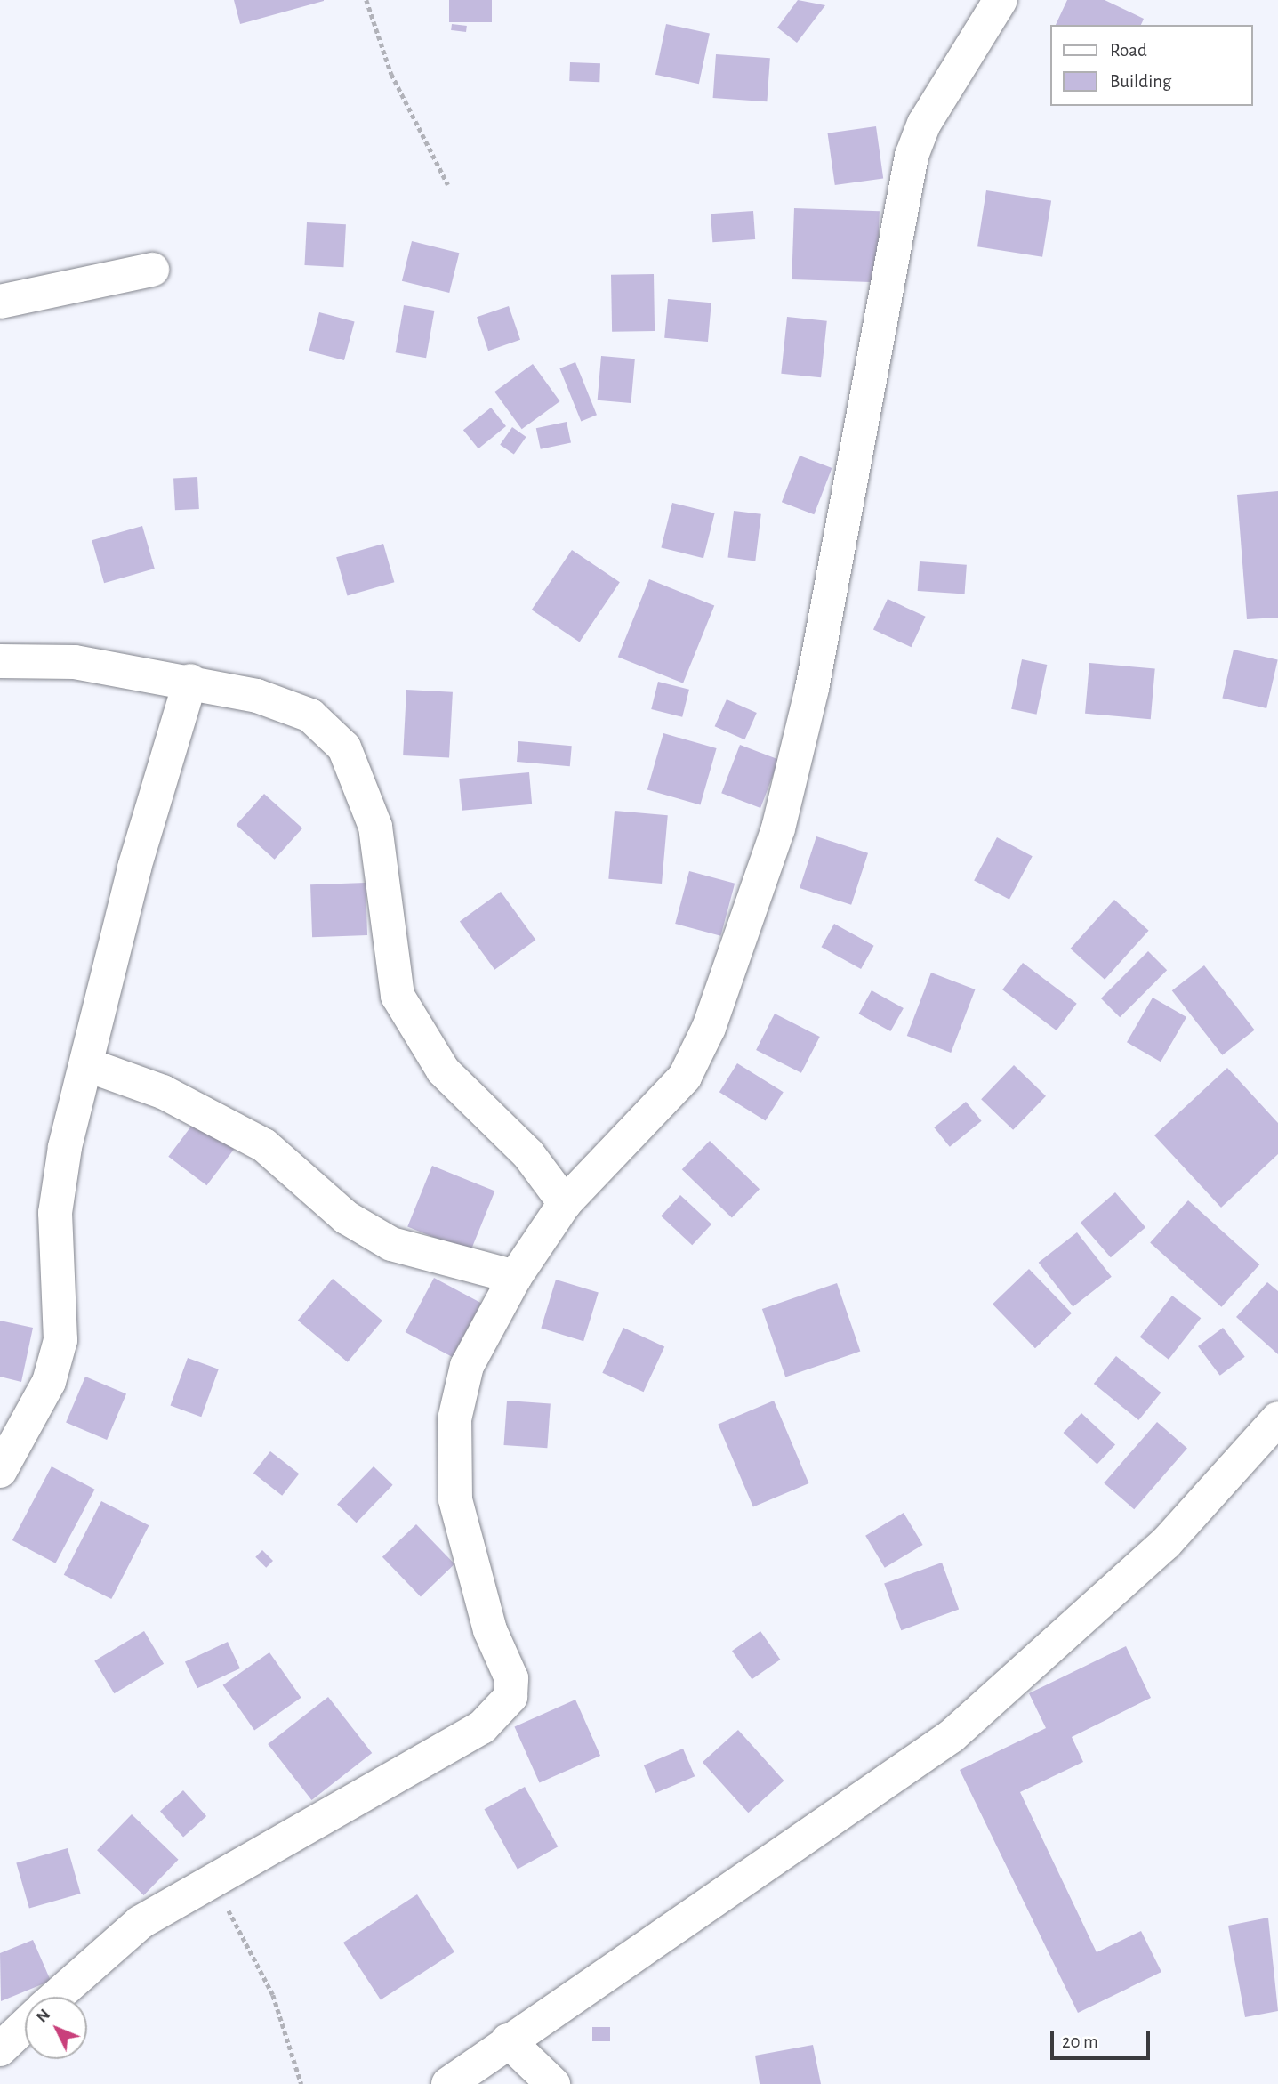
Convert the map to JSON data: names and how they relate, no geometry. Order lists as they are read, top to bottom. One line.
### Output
{"legend":["Road","Building"],"scale_bar":"20 m","north":"top left"}
